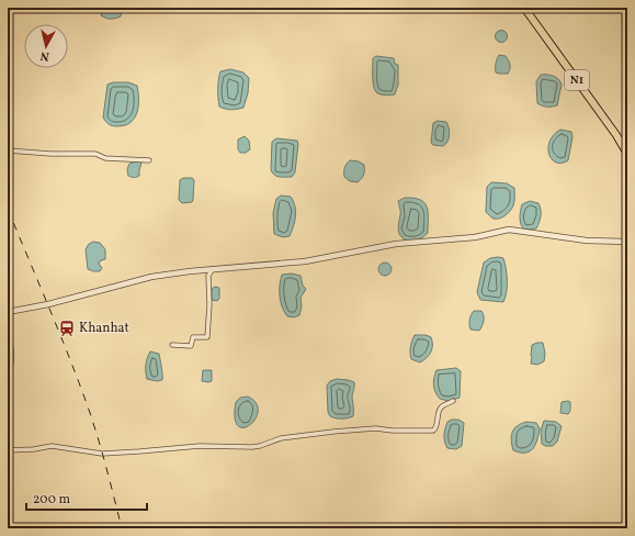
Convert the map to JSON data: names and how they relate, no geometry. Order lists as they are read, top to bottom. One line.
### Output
{"streets":{"highway":["N1"]},"places":{"station":["Khanhat"]},"scale_bar":"200 m","north":"bottom"}
